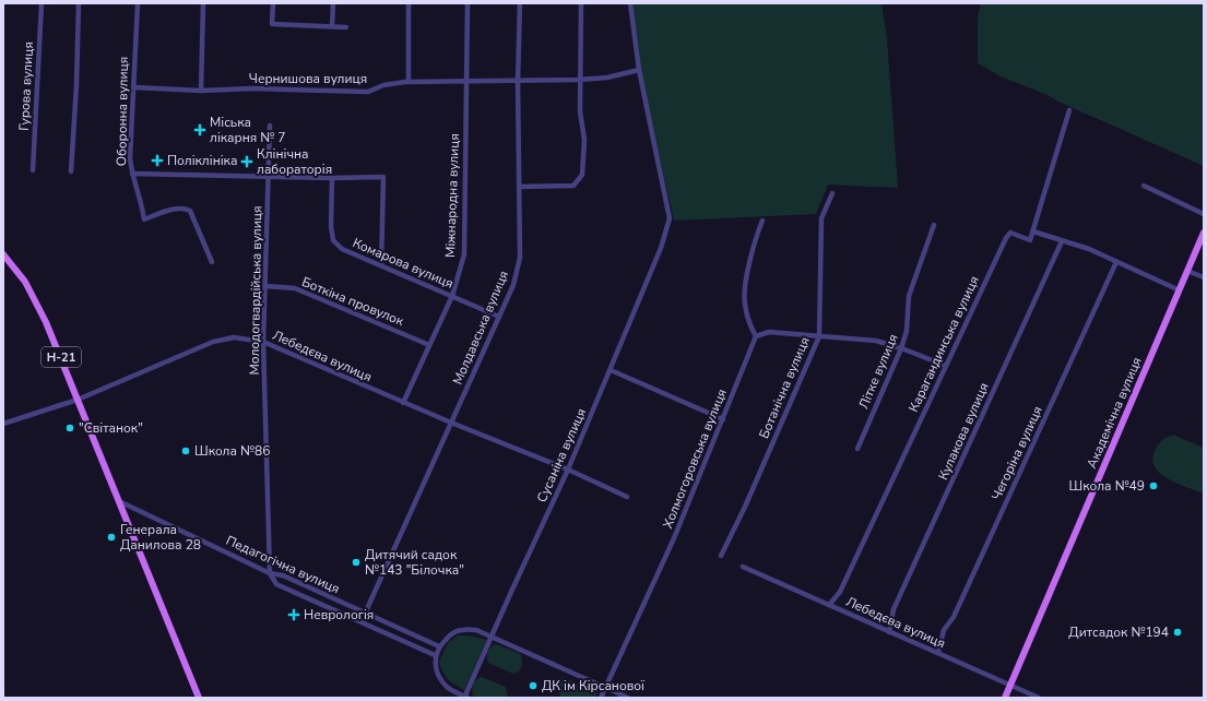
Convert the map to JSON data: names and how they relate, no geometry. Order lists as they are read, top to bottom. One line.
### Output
{"streets":{"main road":["Н-21","Академічна вулиця"],"street":["Чернишова вулиця","Гурова вулиця","Оборонна вулиця","Міжнародна вулиця","Комарова вулиця","Молодогвардійська вулиця","Боткіна провулок","Молдавська вулиця","Карагандинська вулиця","Лебедєва вулиця","Літке вулиця","Ботанічна вулиця","Кулакова вулиця","Чегоріна вулиця","Сусаніна вулиця","Холмогоровська вулиця","Педагогічна вулиця"]},"crossings":[["Чернишова вулиця","Оборонна вулиця"],["Чернишова вулиця","Міжнародна вулиця"],["Чернишова вулиця","Молдавська вулиця"],["Чернишова вулиця","Сусаніна вулиця"],["Міжнародна вулиця","Комарова вулиця"],["Міжнародна вулиця","Боткіна провулок"],["Міжнародна вулиця","Лебедєва вулиця"],["Комарова вулиця","Молдавська вулиця"],["Молодогвардійська вулиця","Боткіна провулок"],["Молодогвардійська вулиця","Лебедєва вулиця"],["Молодогвардійська вулиця","Педагогічна вулиця"],["Молдавська вулиця","Лебедєва вулиця"],["Молдавська вулиця","Педагогічна вулиця"],["Карагандинська вулиця","Лебедєва вулиця"],["Лебедєва вулиця","Н-21"],["Лебедєва вулиця","Академічна вулиця"],["Лебедєва вулиця","Кулакова вулиця"],["Лебедєва вулиця","Чегоріна вулиця"],["Лебедєва вулиця","Сусаніна вулиця"],["Н-21","Педагогічна вулиця"]],"places":{"health":["Міська лікарня № 7","Поліклініка","Клінічна лабораторія","Неврологія"],"other":["\"Світанок\"","Школа №86","Школа №49","Генерала Данилова 28","Дитячий садок №143 \"Білочка\"","Дитсадок №194","ДК ім Кірсанової"]}}
